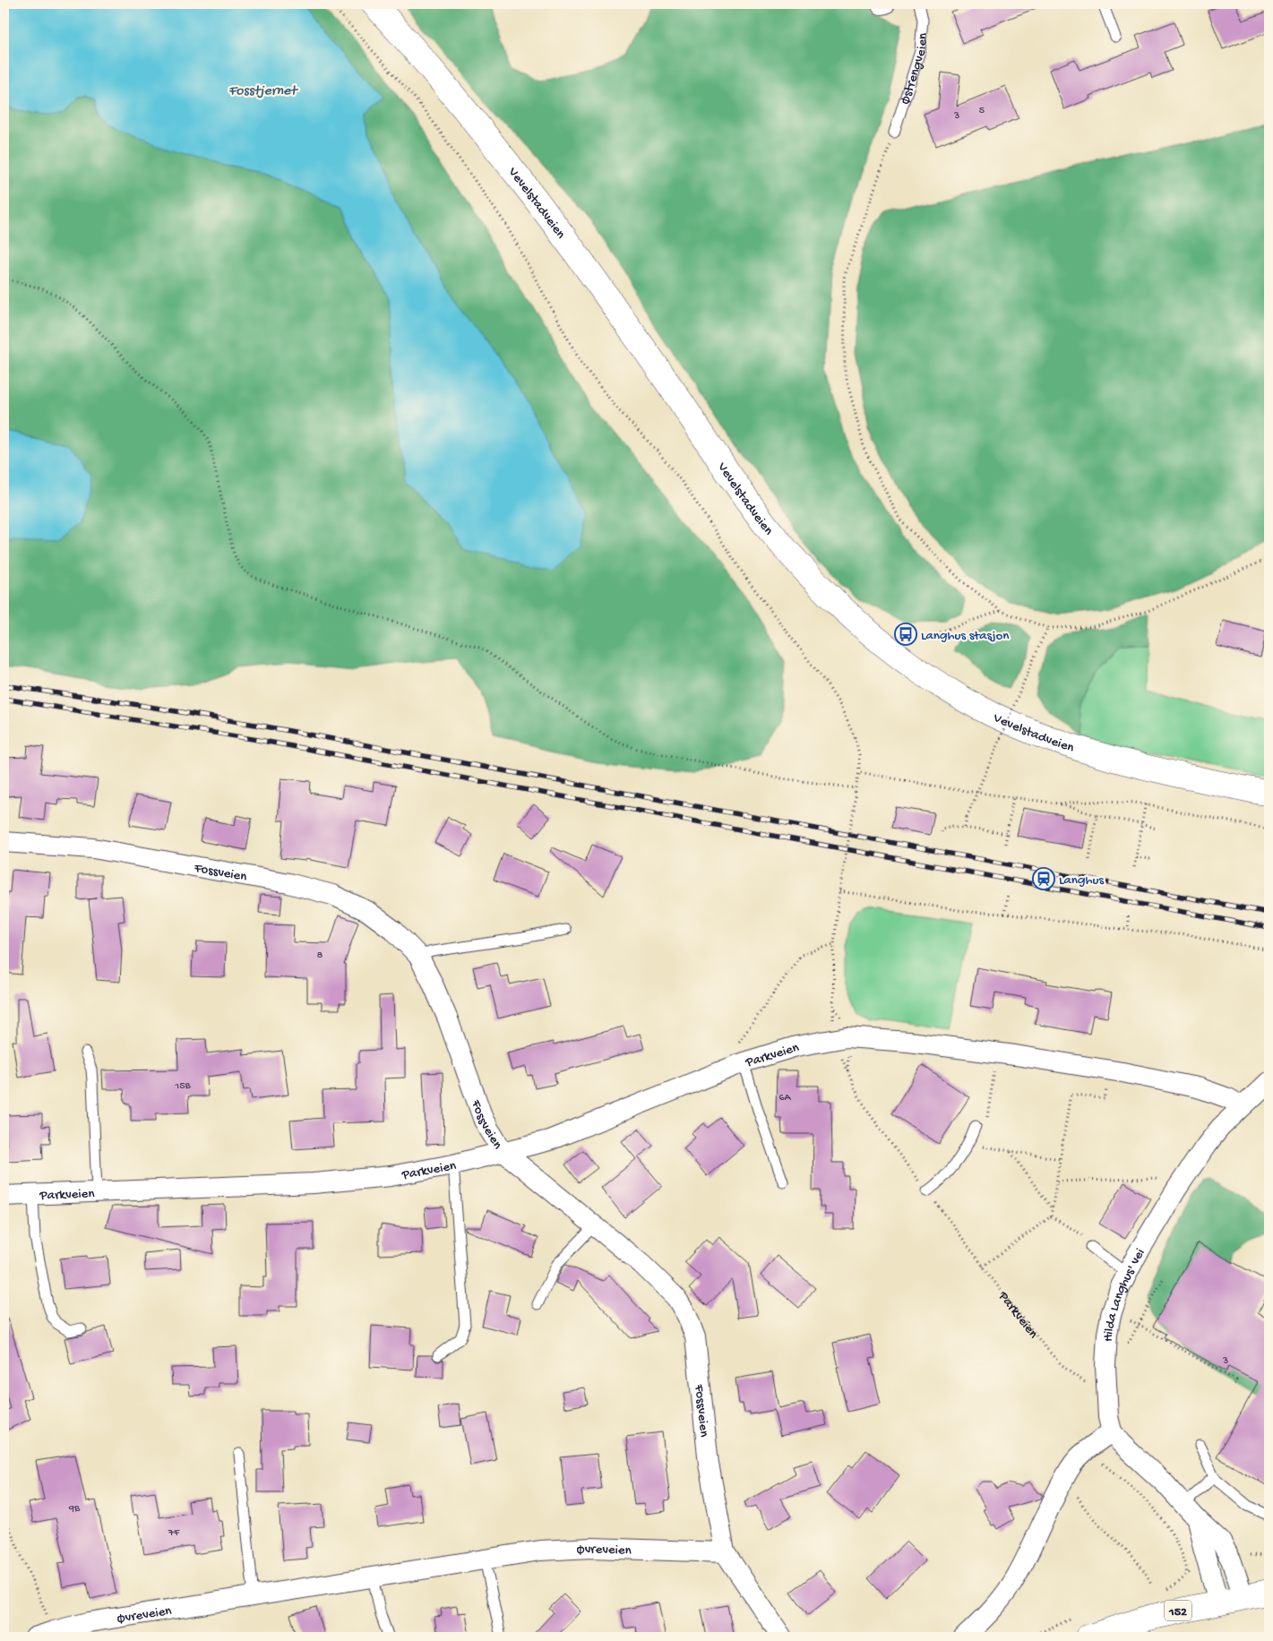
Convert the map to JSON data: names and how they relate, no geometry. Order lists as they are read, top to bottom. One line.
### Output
{"streets":{"main road":["Vevelstadveien","152"],"street":["Fossveien","Parkveien","Hilda Langhus' vei","Øvreveien"],"lane":["Østrengveien"]},"crossings":[["Fossveien","Parkveien"],["Fossveien","Øvreveien"],["Parkveien","Hilda Langhus' vei"]],"water":["Fosstjernet"],"places":{"bus stop":["Langhus stasjon"],"station":["Langhus"]},"house_numbers":["5","3","8","15B","6A","3","9B","7F"]}
